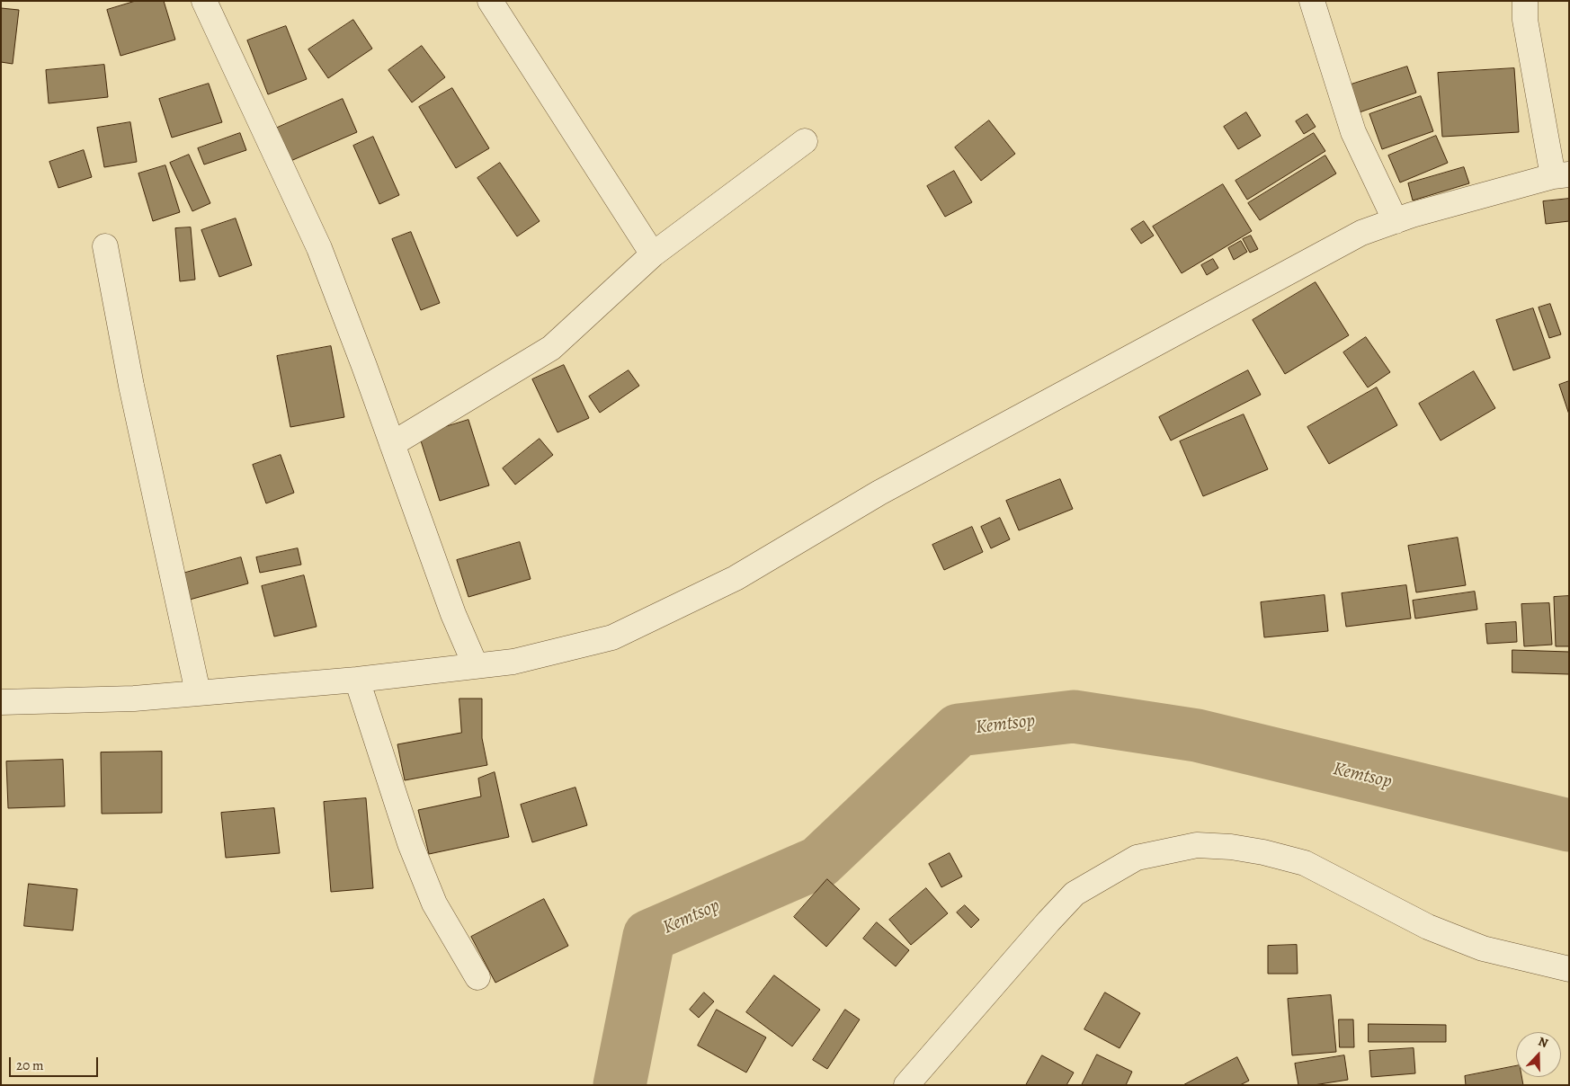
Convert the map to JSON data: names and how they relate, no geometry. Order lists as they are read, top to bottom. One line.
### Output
{"water":["Kemtsop"],"scale_bar":"20 m","north":"top"}
